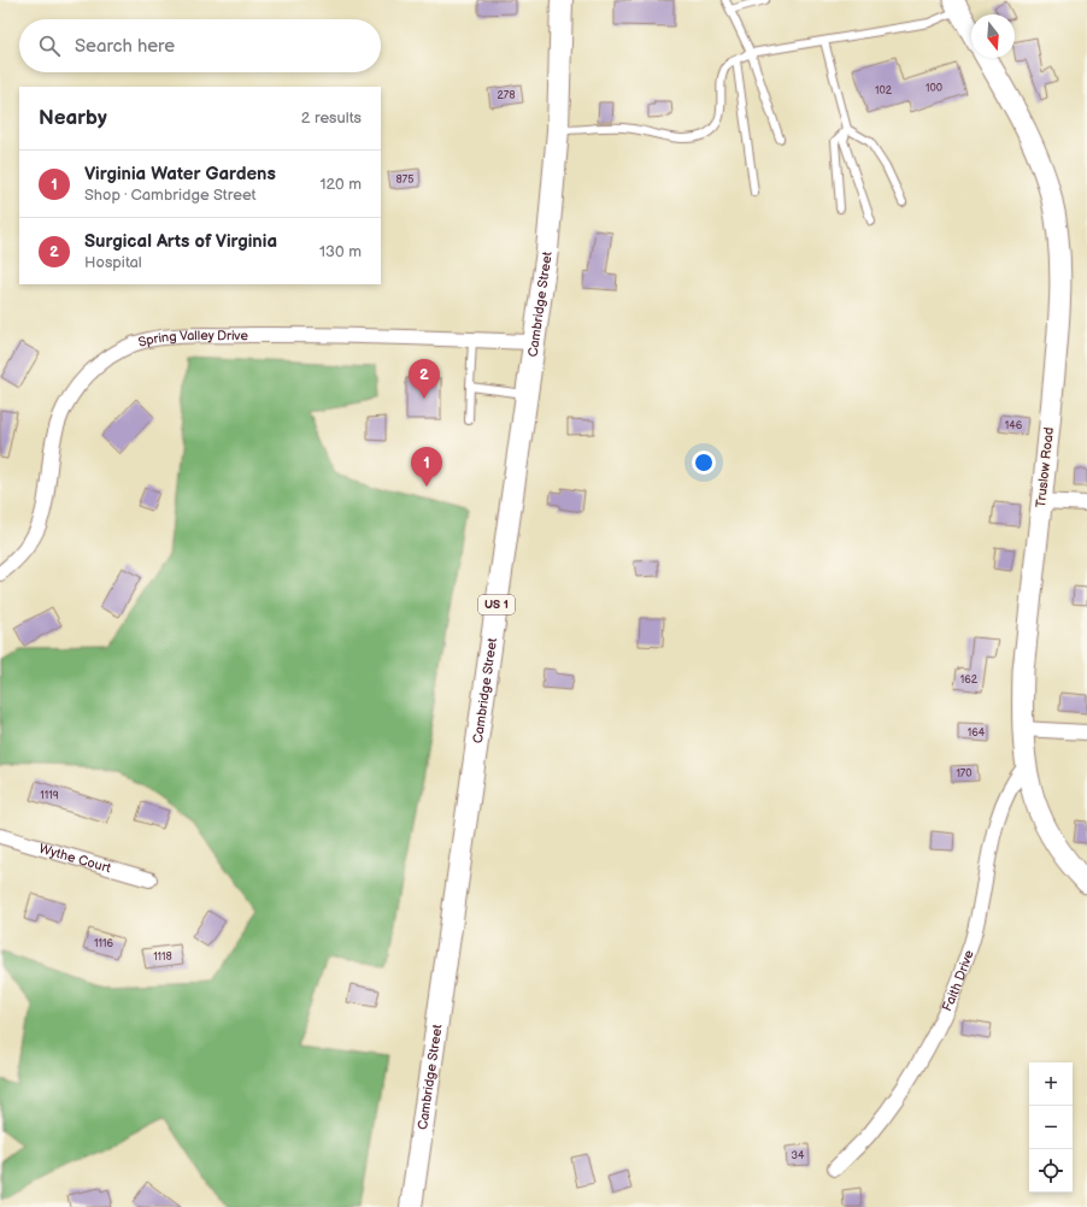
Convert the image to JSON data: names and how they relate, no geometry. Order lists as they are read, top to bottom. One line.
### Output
{"streets":{"main road":["Cambridge Street","US 1"],"street":["Spring Valley Drive","Truslow Road","Wythe Court","Faith Drive"]},"crossings":[["Cambridge Street","Spring Valley Drive"],["Truslow Road","Faith Drive"]],"house_numbers":["100","102","278","875","146","162","164","170","1119","1116","1118","34"],"north":"bottom","page":{"search":"Search here","heading":["Nearby","2 results"],"list":[{"mark":"1","name":"Virginia Water Gardens","note":"Shop · Cambridge Street","value":"120 m"},{"mark":"2","name":"Surgical Arts of Virginia","note":"Hospital","value":"130 m"}],"pins":["2","1"],"map_buttons":["+","−"]}}
